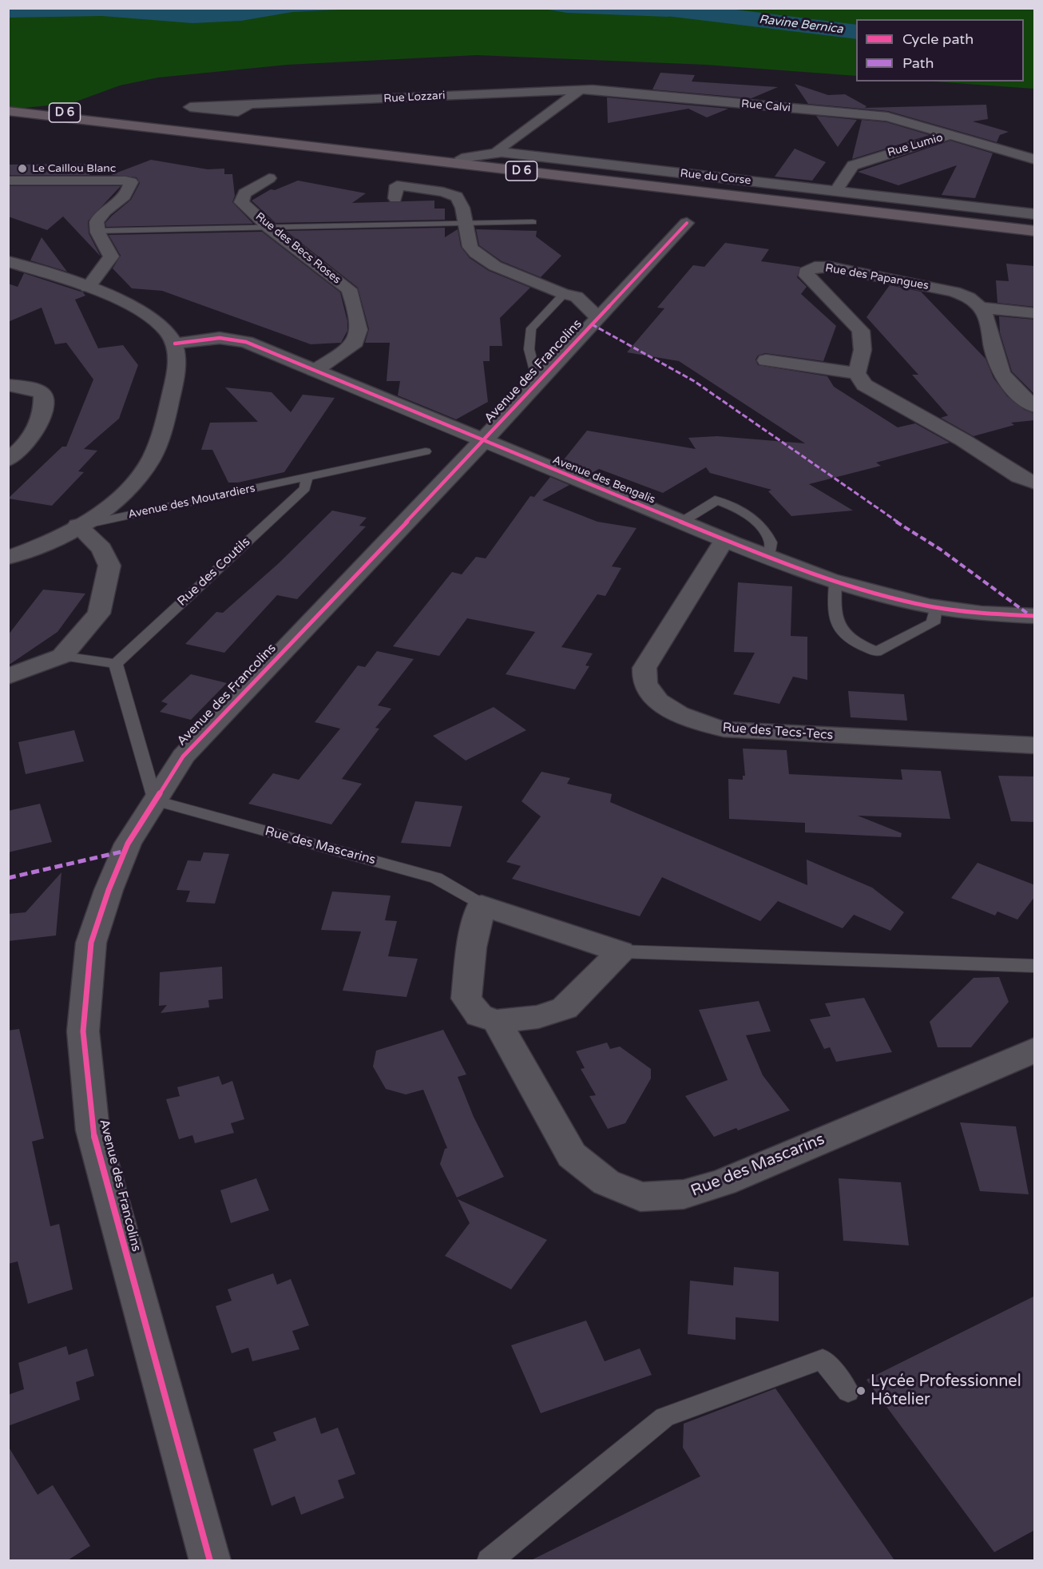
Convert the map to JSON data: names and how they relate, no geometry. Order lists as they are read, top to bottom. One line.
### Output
{"streets":{"main road":["D 6"],"street":["Rue Lozzari","Rue Calvi","Rue Lumio","Rue du Corse","Rue des Becs Roses","Rue des Papangues","Avenue des Francolins","Avenue des Bengalis","Avenue des Moutardiers","Rue des Tecs-Tecs","Rue des Mascarins"],"lane":["Rue des Coutils"]},"crossings":[["Rue Lozzari","Rue Calvi"],["Rue Calvi","Rue Lumio"],["D 6","Rue du Corse"],["Rue Lumio","Rue du Corse"],["Rue des Becs Roses","Avenue des Bengalis"],["Avenue des Francolins","Avenue des Bengalis"],["Avenue des Francolins","Rue des Mascarins"],["Avenue des Bengalis","Avenue des Moutardiers"],["Avenue des Bengalis","Rue des Tecs-Tecs"],["Avenue des Moutardiers","Rue des Coutils"]],"water":["Ravine Bernica"],"places":["Le Caillou Blanc","Lycée Professionnel Hôtelier"],"legend":["Cycle path","Path"]}
